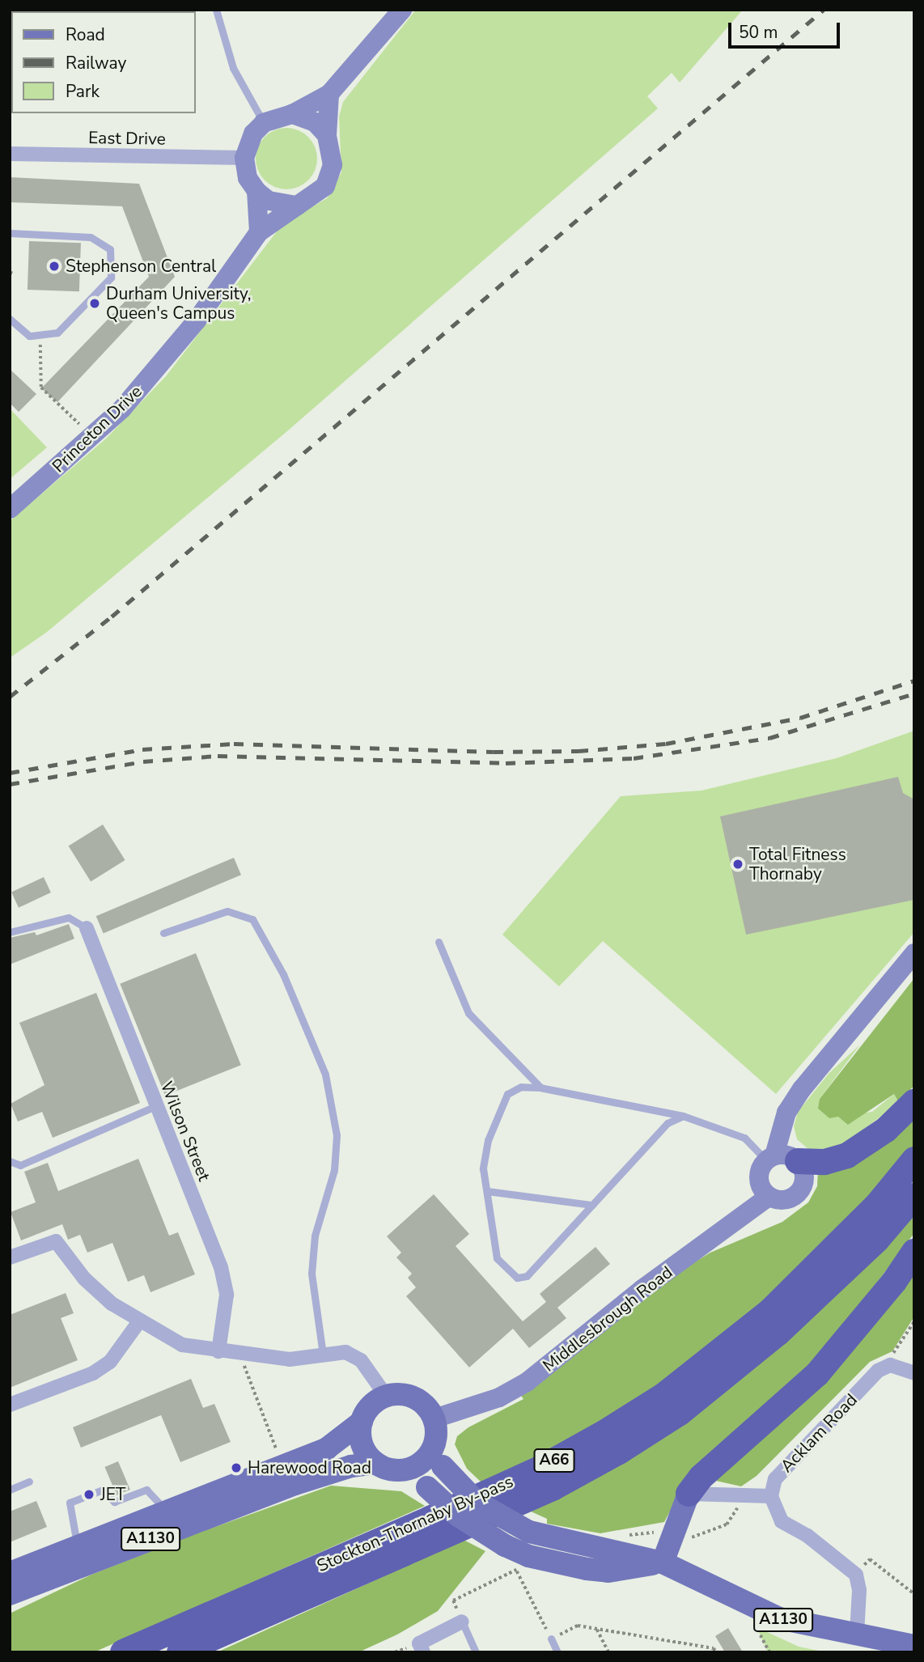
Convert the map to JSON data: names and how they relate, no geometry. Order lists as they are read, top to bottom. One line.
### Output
{"streets":{"highway":["A66","Stockton-Thornaby By-pass"],"main road":["A1130"],"street":["East Drive","Princeton Drive","Wilson Street","Middlesbrough Road","Acklam Road"]},"crossings":[["East Drive","Princeton Drive"],["Middlesbrough Road","A1130"]],"places":["Stephenson Central","Durham University, Queen's Campus","Total Fitness Thornaby","Harewood Road","JET"],"legend":["Road","Railway","Park"],"scale_bar":"50 m"}
